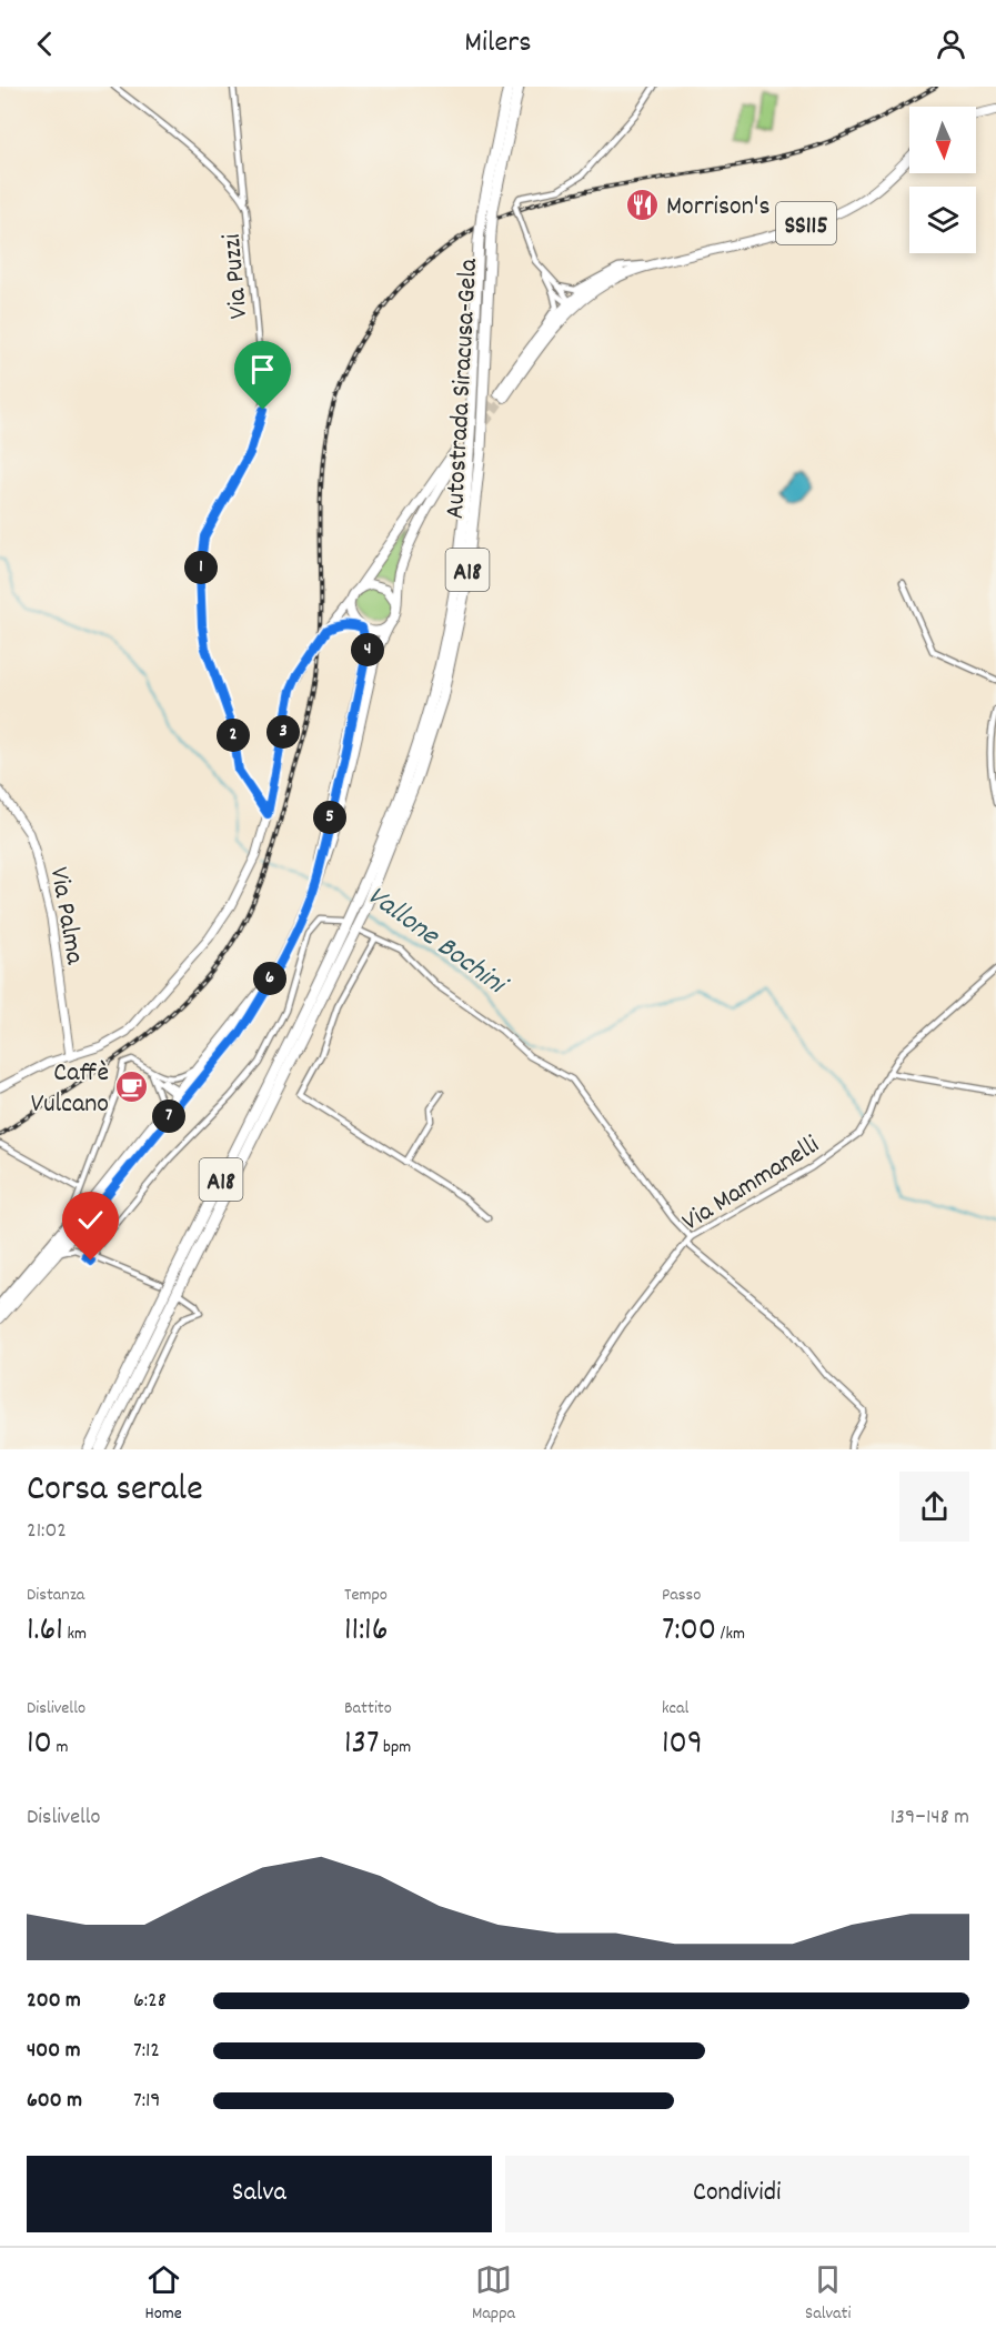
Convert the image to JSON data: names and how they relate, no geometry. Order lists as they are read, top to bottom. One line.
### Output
{"streets":{"highway":["Autostrada Siracusa-Gela","A18"],"main road":["SS115","Via Palma"],"street":["Via Puzzi","Via Mammanelli"]},"crossings":[["Autostrada Siracusa-Gela","A18"]],"water":["Vallone Bochini"],"places":{"restaurant":["Morrison's"],"cafe":["Caffè Vulcano"]},"north":"bottom","page":{"header":"Milers","pins":["1","4","3","2","5","6","7"],"heading":["Corsa serale","21:02"],"stats":[["Distanza","1.61 km"],["Tempo","11:16"],["Passo","7:00 /km"],["Dislivello","10 m"],["Battito","137 bpm"],["kcal","109"]],"chart":["Dislivello","139–148 m"],"list":[{"name":"200 m","note":"6:28"},{"name":"400 m","note":"7:12"},{"name":"600 m","note":"7:19"}],"buttons":["Salva","Condividi"],"tabs":["Home","Mappa","Salvati"]}}
